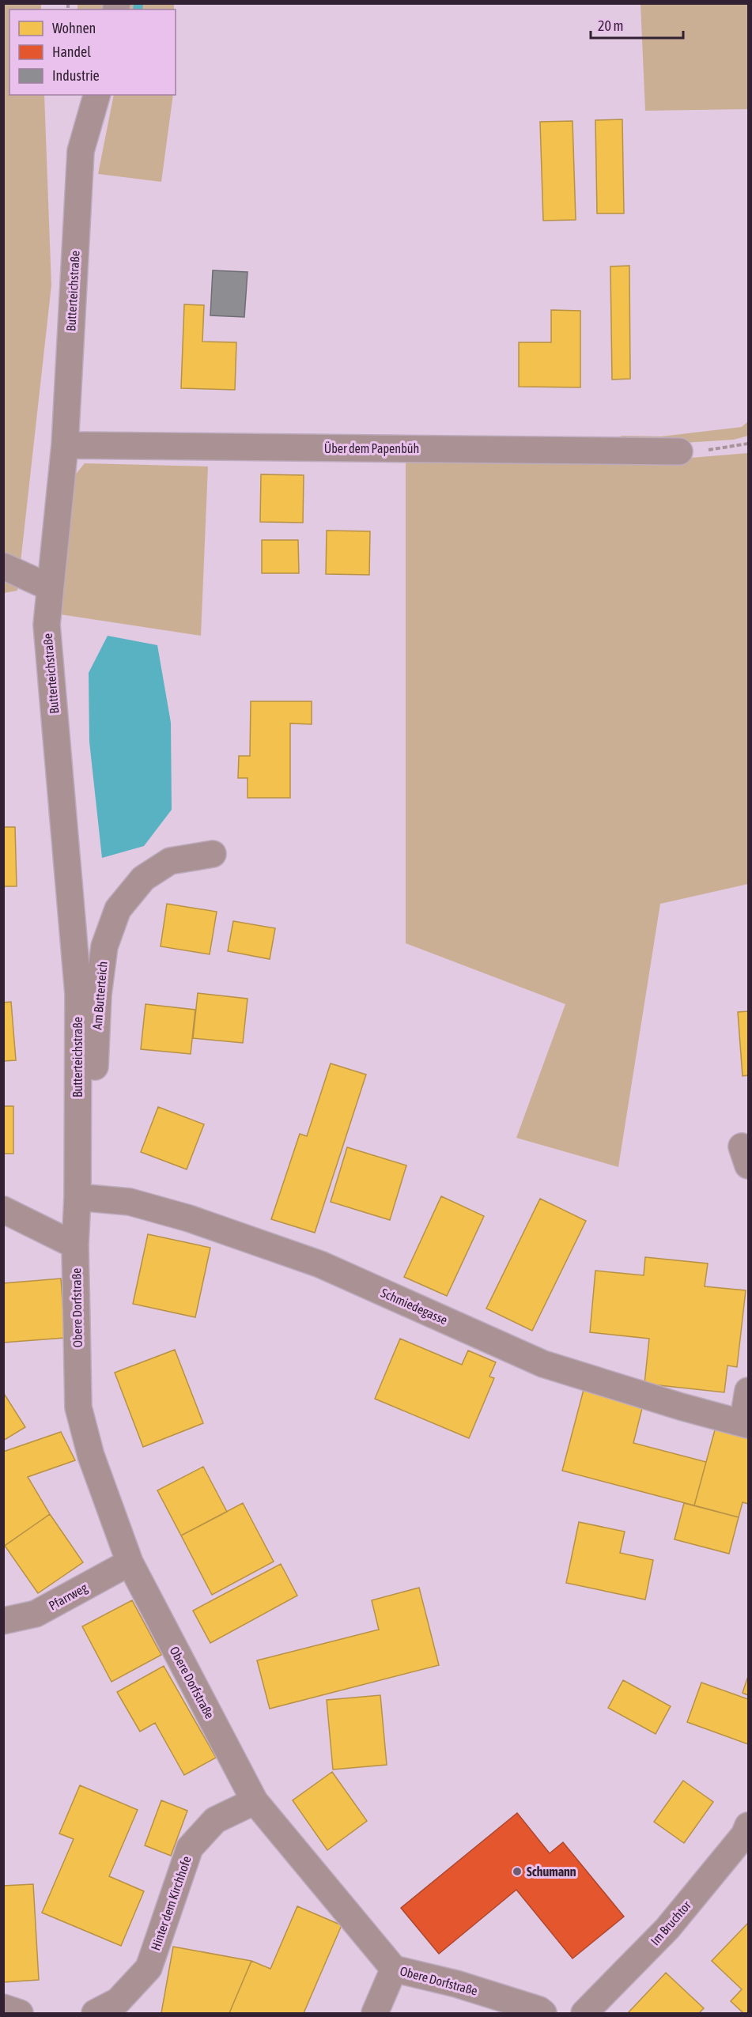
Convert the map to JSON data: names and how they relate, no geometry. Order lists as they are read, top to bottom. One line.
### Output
{"streets":{"street":["Butterteichstraße","Über dem Papenbüh","Am Butterteich","Schmiedegasse","Obere Dorfstraße","Pfarrweg","Hinter dem Kirchhofe","Im Bruchtor"]},"crossings":[["Butterteichstraße","Über dem Papenbüh"],["Butterteichstraße","Am Butterteich"],["Butterteichstraße","Schmiedegasse"],["Butterteichstraße","Obere Dorfstraße"],["Am Butterteich","Schmiedegasse"],["Am Butterteich","Obere Dorfstraße"],["Schmiedegasse","Obere Dorfstraße"],["Obere Dorfstraße","Pfarrweg"],["Obere Dorfstraße","Hinter dem Kirchhofe"]],"places":["Schumann"],"legend":["Wohnen","Handel","Industrie"],"scale_bar":"20 m"}
